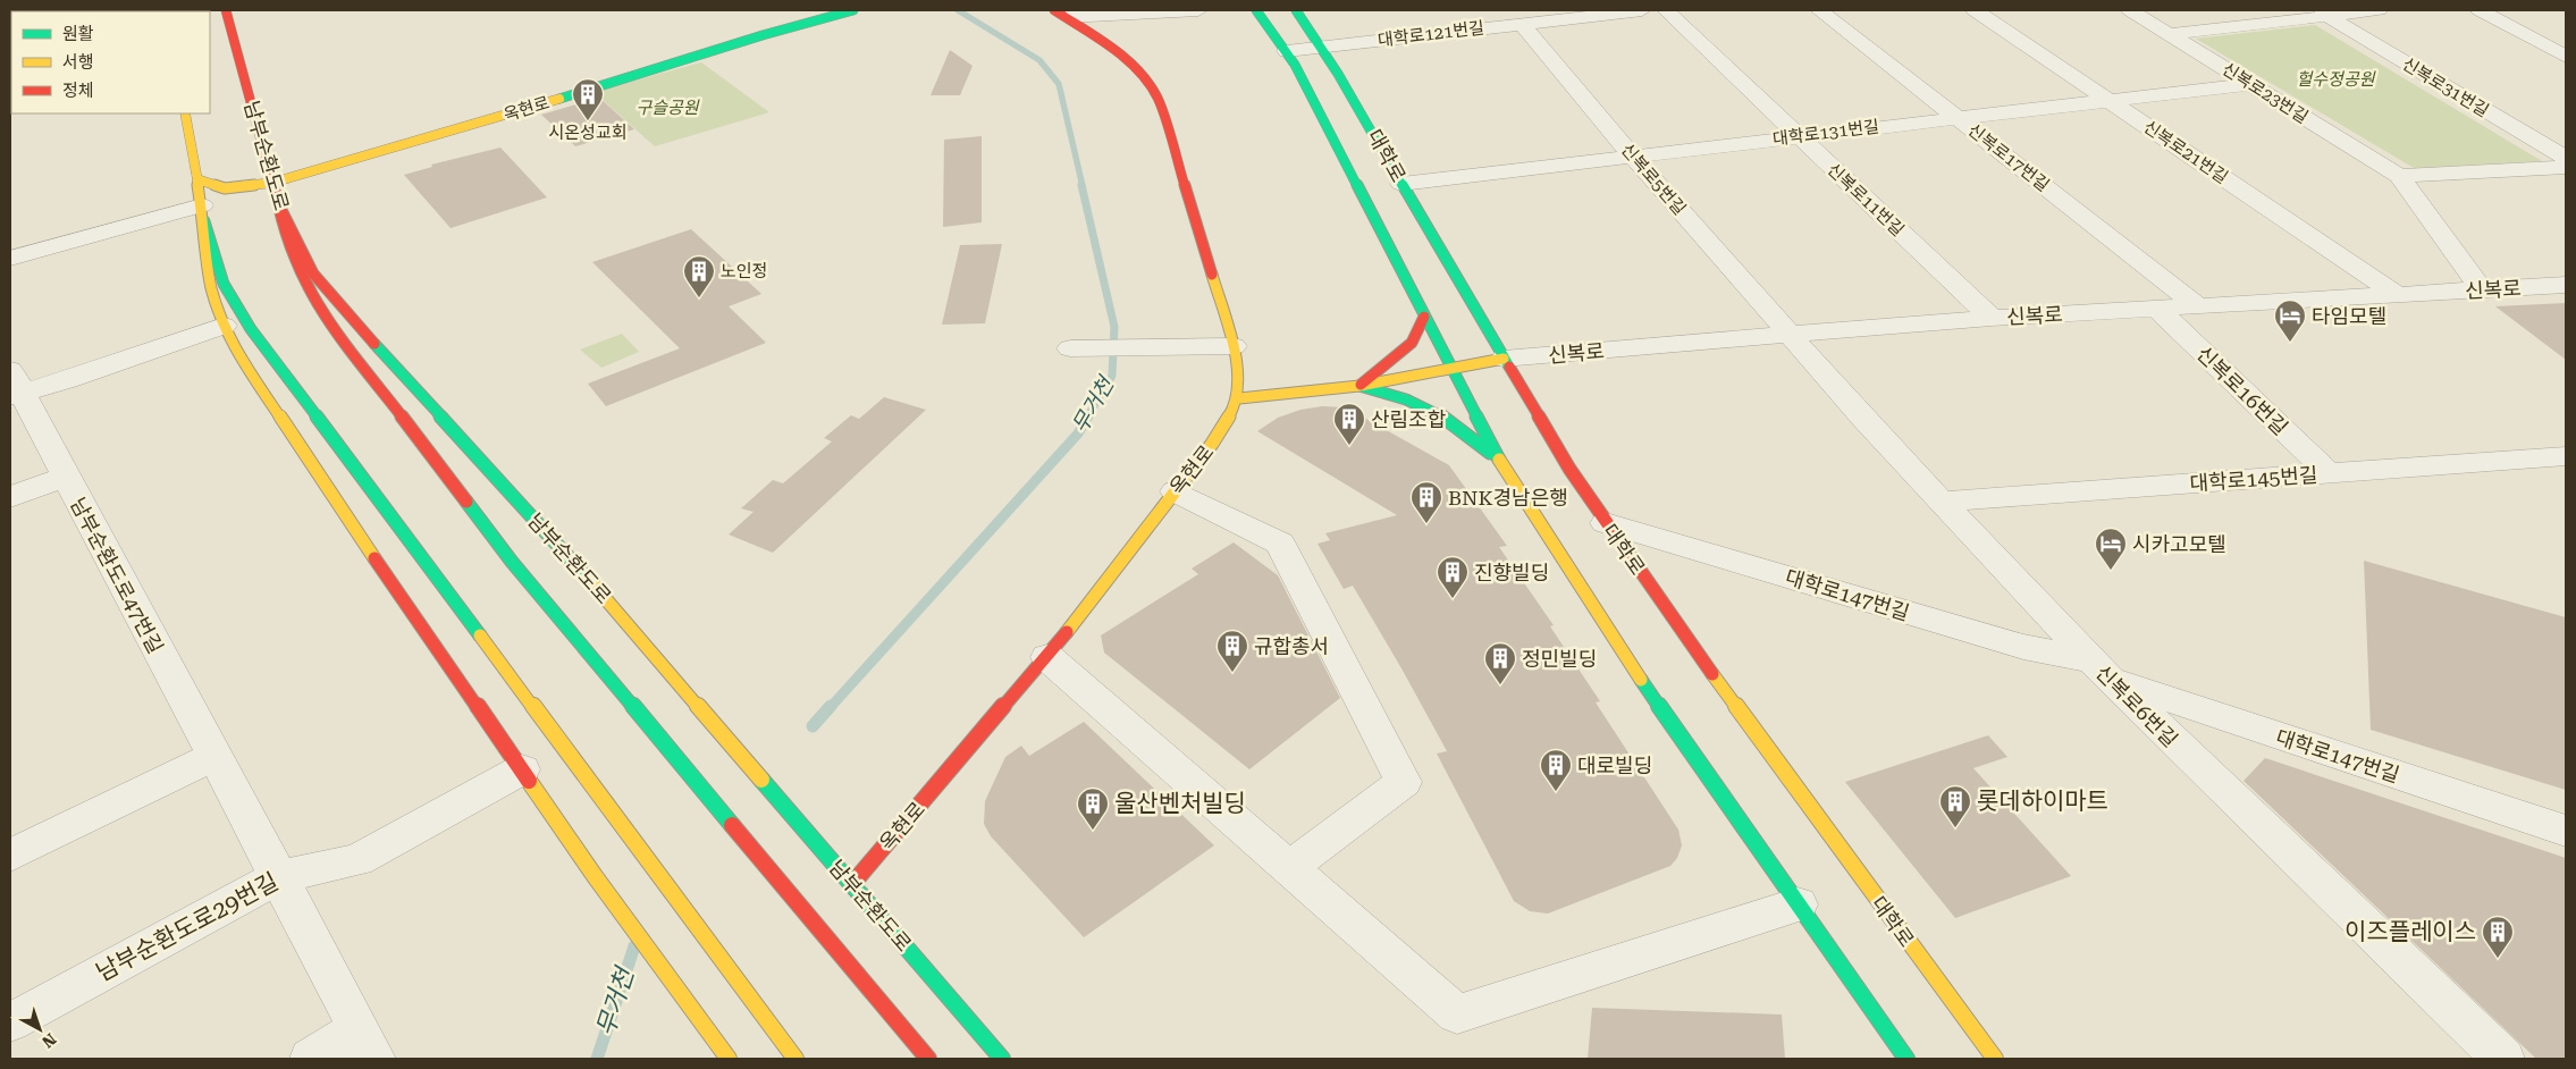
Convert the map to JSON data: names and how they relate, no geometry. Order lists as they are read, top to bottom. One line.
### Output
{"streets":{"main road":["옥현로","남부순환도로","대학로"],"street":["대학로121번길","신복로31번길","신복로23번길","대학로131번길","신복로21번길","신복로17번길","신복로5번길","신복로11번길","신복로","신복로16번길","대학로145번길","남부순환도로47번길","대학로147번길","신복로6번길","남부순환도로29번길"]},"crossings":[["대학로121번길","대학로"],["대학로121번길","신복로5번길"],["신복로23번길","대학로131번길"],["신복로23번길","신복로"],["옥현로","남부순환도로"],["대학로131번길","신복로21번길"],["대학로131번길","대학로"],["대학로131번길","신복로17번길"],["대학로131번길","신복로5번길"],["대학로131번길","신복로11번길"],["신복로21번길","신복로"],["대학로","신복로"],["대학로","대학로147번길"],["신복로17번길","신복로"],["신복로5번길","신복로"],["신복로5번길","신복로6번길"],["신복로11번길","신복로"],["신복로","신복로16번길"],["신복로","신복로6번길"],["신복로16번길","대학로145번길"],["대학로145번길","신복로6번길"],["남부순환도로47번길","남부순환도로29번길"],["대학로147번길","신복로6번길"]],"water":["무거천"],"parks":["헐수정공원","구슬공원"],"places":{"building":["시온성교회","노인정","산림조합","BNK경남은행","진향빌딩","규합총서","정민빌딩","대로빌딩","롯데하이마트","울산벤처빌딩","이즈플레이스"],"hotel":["타임모텔","시카고모텔"]},"legend":["원활","서행","정체"],"north":"bottom right"}
